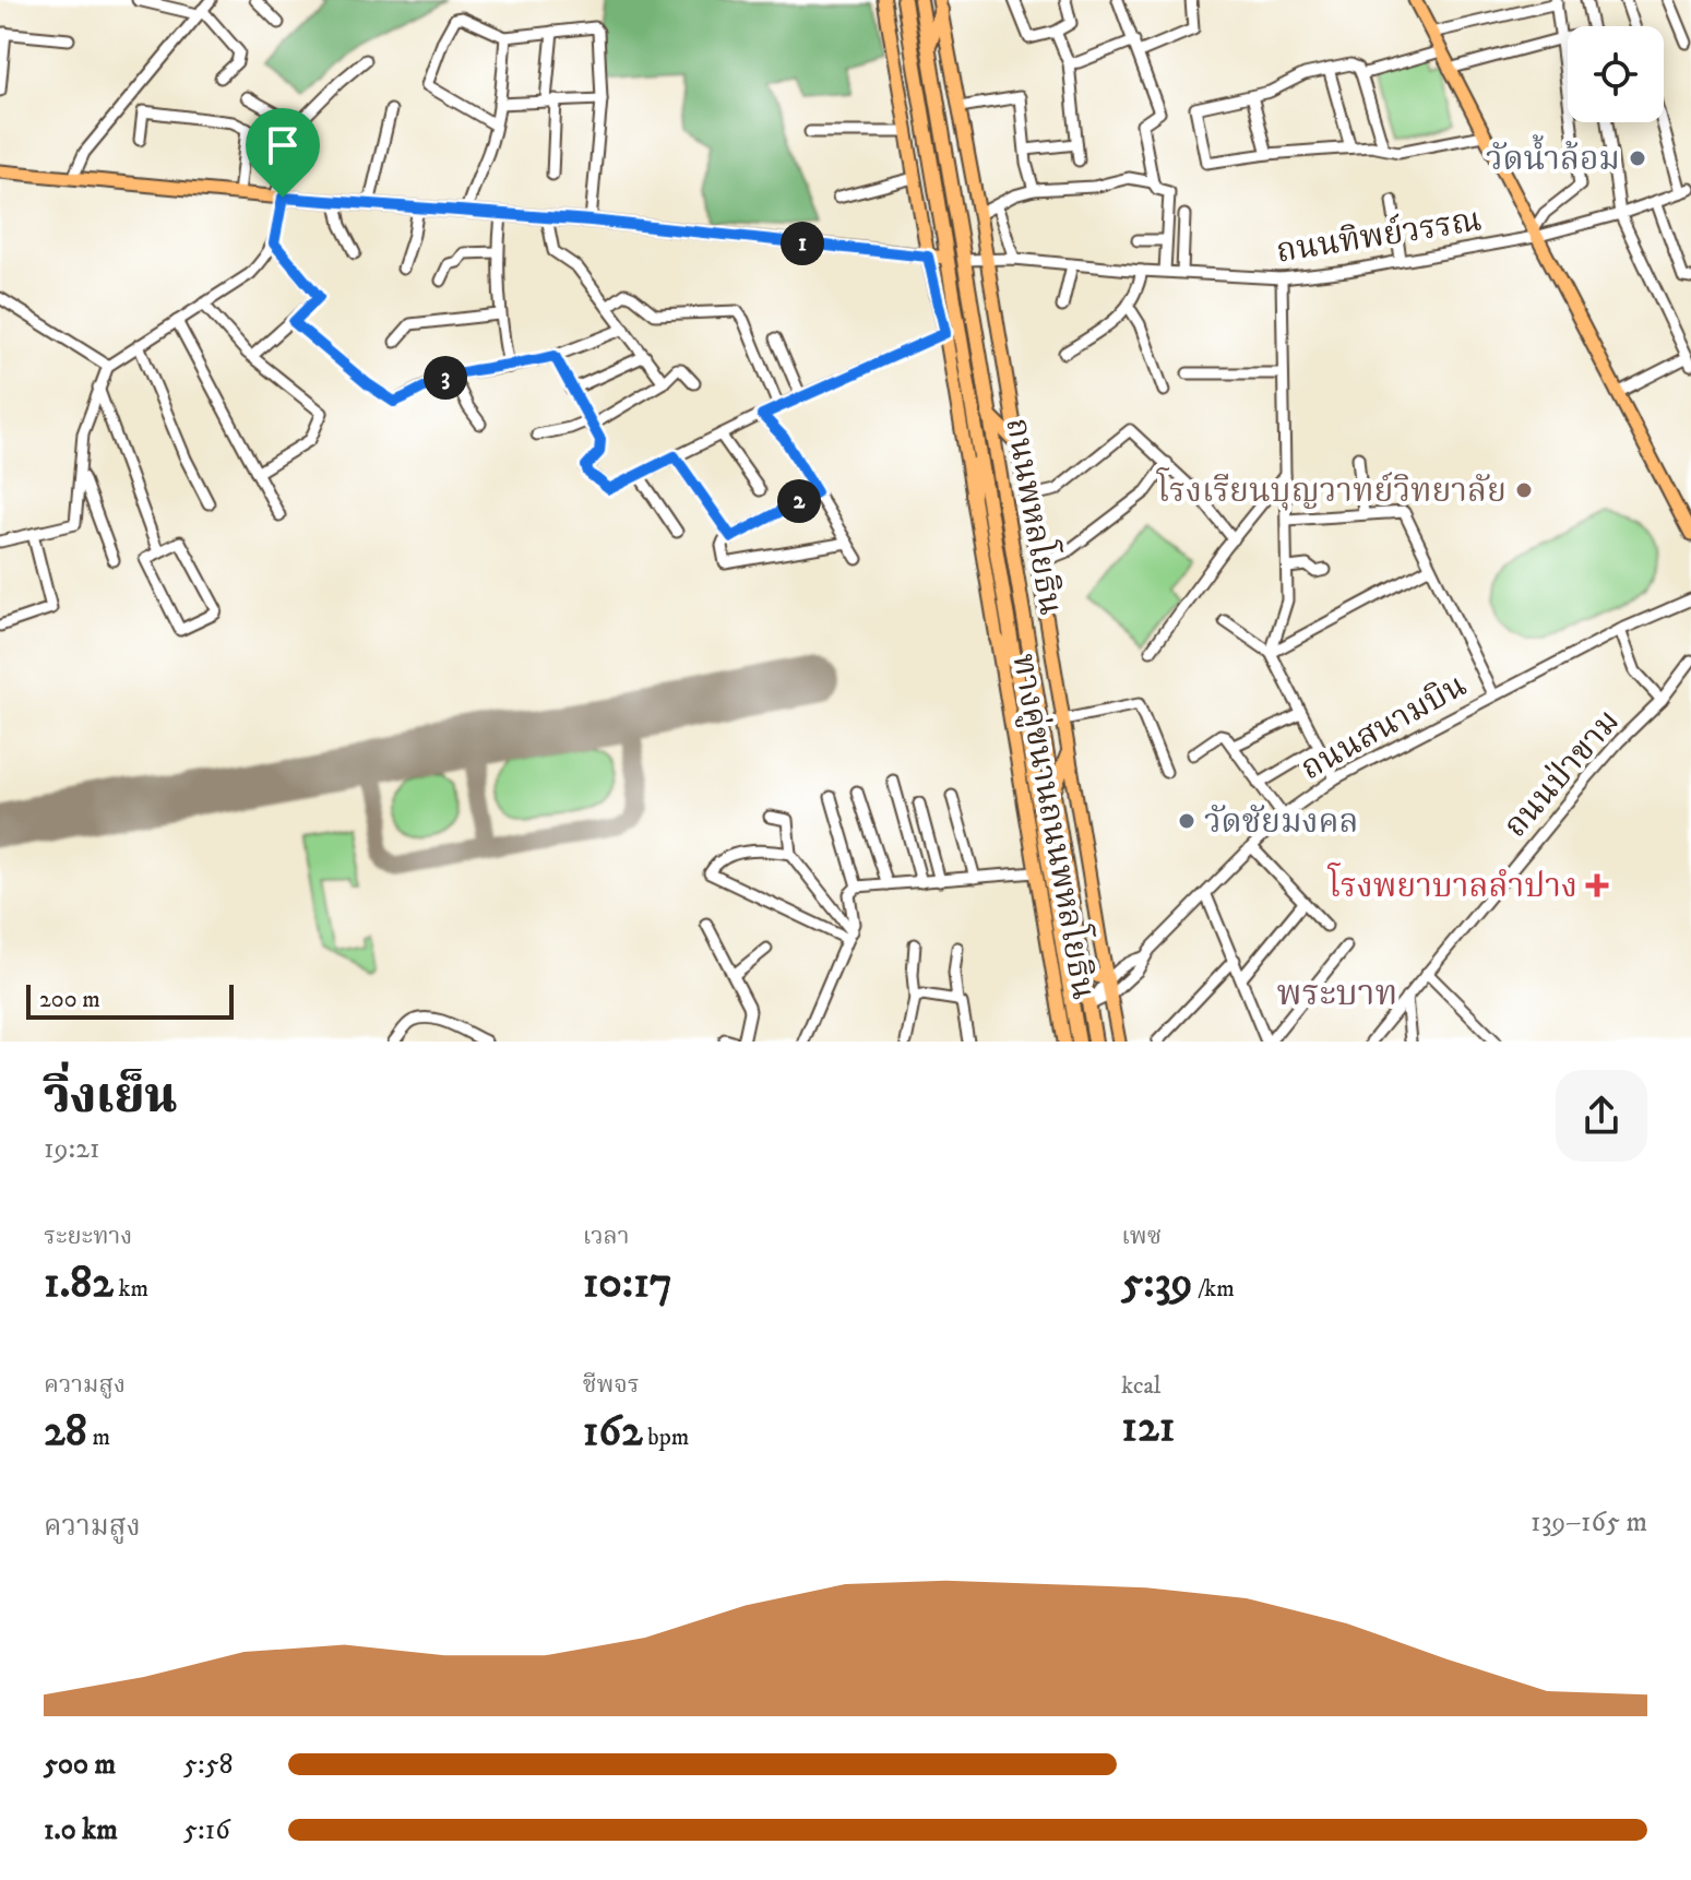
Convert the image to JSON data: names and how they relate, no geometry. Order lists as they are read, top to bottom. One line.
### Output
{"streets":{"highway":["ถนนพหลโยธิน"],"main road":["ทางคู่ขนานถนนพหลโยธิน"],"street":["ถนนทิพย์วรรณ","ถนนสนามบิน","ถนนป่าขาม"]},"crossings":[["ถนนทิพย์วรรณ","ถนนพหลโยธิน"],["ถนนทิพย์วรรณ","ทางคู่ขนานถนนพหลโยธิน"],["ถนนพหลโยธิน","ถนนสนามบิน"],["ถนนสนามบิน","ทางคู่ขนานถนนพหลโยธิน"]],"districts":["พระบาท"],"places":{"other":["วัดน้ำล้อม","โรงเรียนบุญวาทย์วิทยาลัย","วัดชัยมงคล"],"health":["โรงพยาบาลลำปาง"]},"scale_bar":"200 m","page":{"pins":["1","3","2"],"scale":"200 m","heading":["วิ่งเย็น","19:21"],"stats":[["ระยะทาง","1.82 km"],["เวลา","10:17"],["เพซ","5:39 /km"],["ความสูง","28 m"],["ชีพจร","162 bpm"],["kcal","121"]],"chart":["ความสูง","139–165 m"],"list":[{"name":"500 m","note":"5:58"},{"name":"1.0 km","note":"5:16"}]}}
